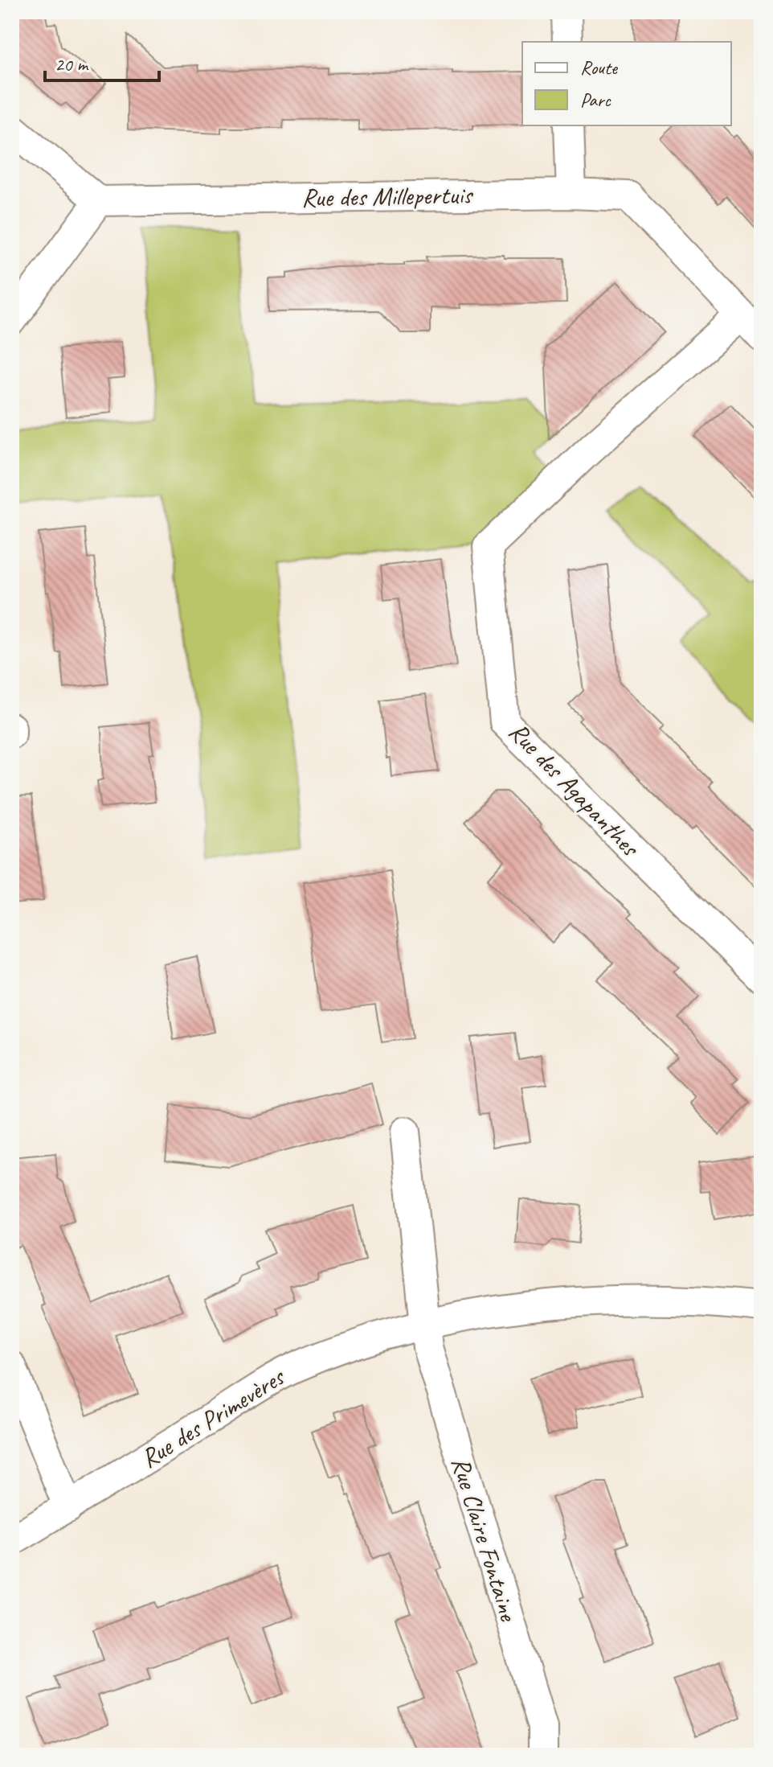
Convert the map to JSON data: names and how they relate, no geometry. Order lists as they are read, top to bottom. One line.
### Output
{"streets":{"street":["Rue des Millepertuis","Rue des Agapanthes","Rue des Primevères","Rue Claire Fontaine"]},"crossings":[["Rue des Millepertuis","Rue des Agapanthes"],["Rue des Primevères","Rue Claire Fontaine"]],"legend":["Route","Parc"],"scale_bar":"20 m"}
